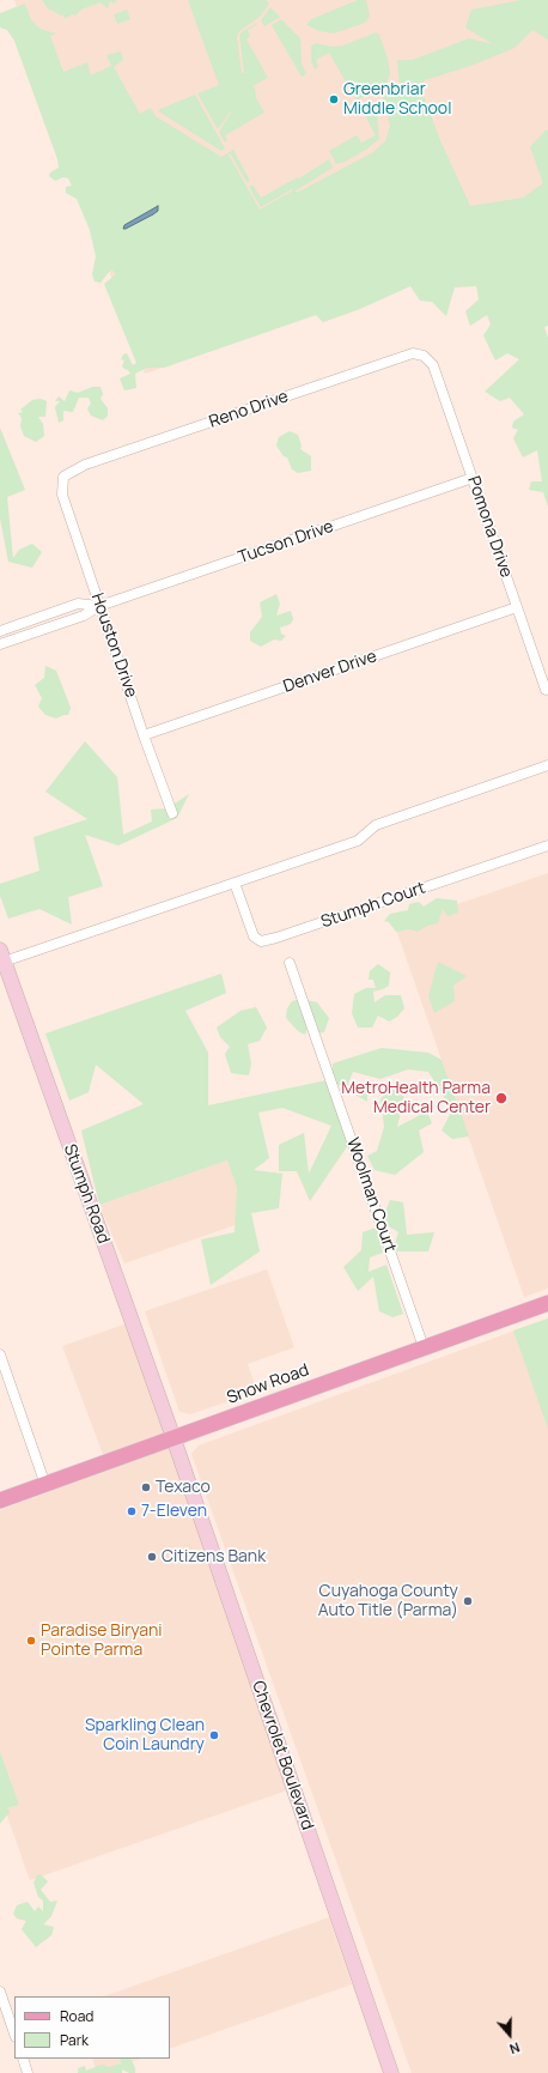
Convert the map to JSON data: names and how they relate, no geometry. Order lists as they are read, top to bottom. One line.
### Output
{"streets":{"main road":["Stumph Road","Snow Road","Chevrolet Boulevard"],"street":["Reno Drive","Pomona Drive","Tucson Drive","Houston Drive","Denver Drive","Stumph Court","Woolman Court"]},"crossings":[["Reno Drive","Pomona Drive"],["Reno Drive","Houston Drive"],["Pomona Drive","Tucson Drive"],["Pomona Drive","Denver Drive"],["Tucson Drive","Houston Drive"],["Houston Drive","Denver Drive"],["Stumph Road","Snow Road"],["Stumph Road","Chevrolet Boulevard"],["Woolman Court","Snow Road"],["Snow Road","Chevrolet Boulevard"]],"places":["Greenbriar Middle School","MetroHealth Parma Medical Center","Texaco","7-Eleven","Citizens Bank","Cuyahoga County Auto Title (Parma)","Paradise Biryani Pointe Parma","Sparkling Clean Coin Laundry"],"legend":["Road","Park"],"north":"bottom"}
